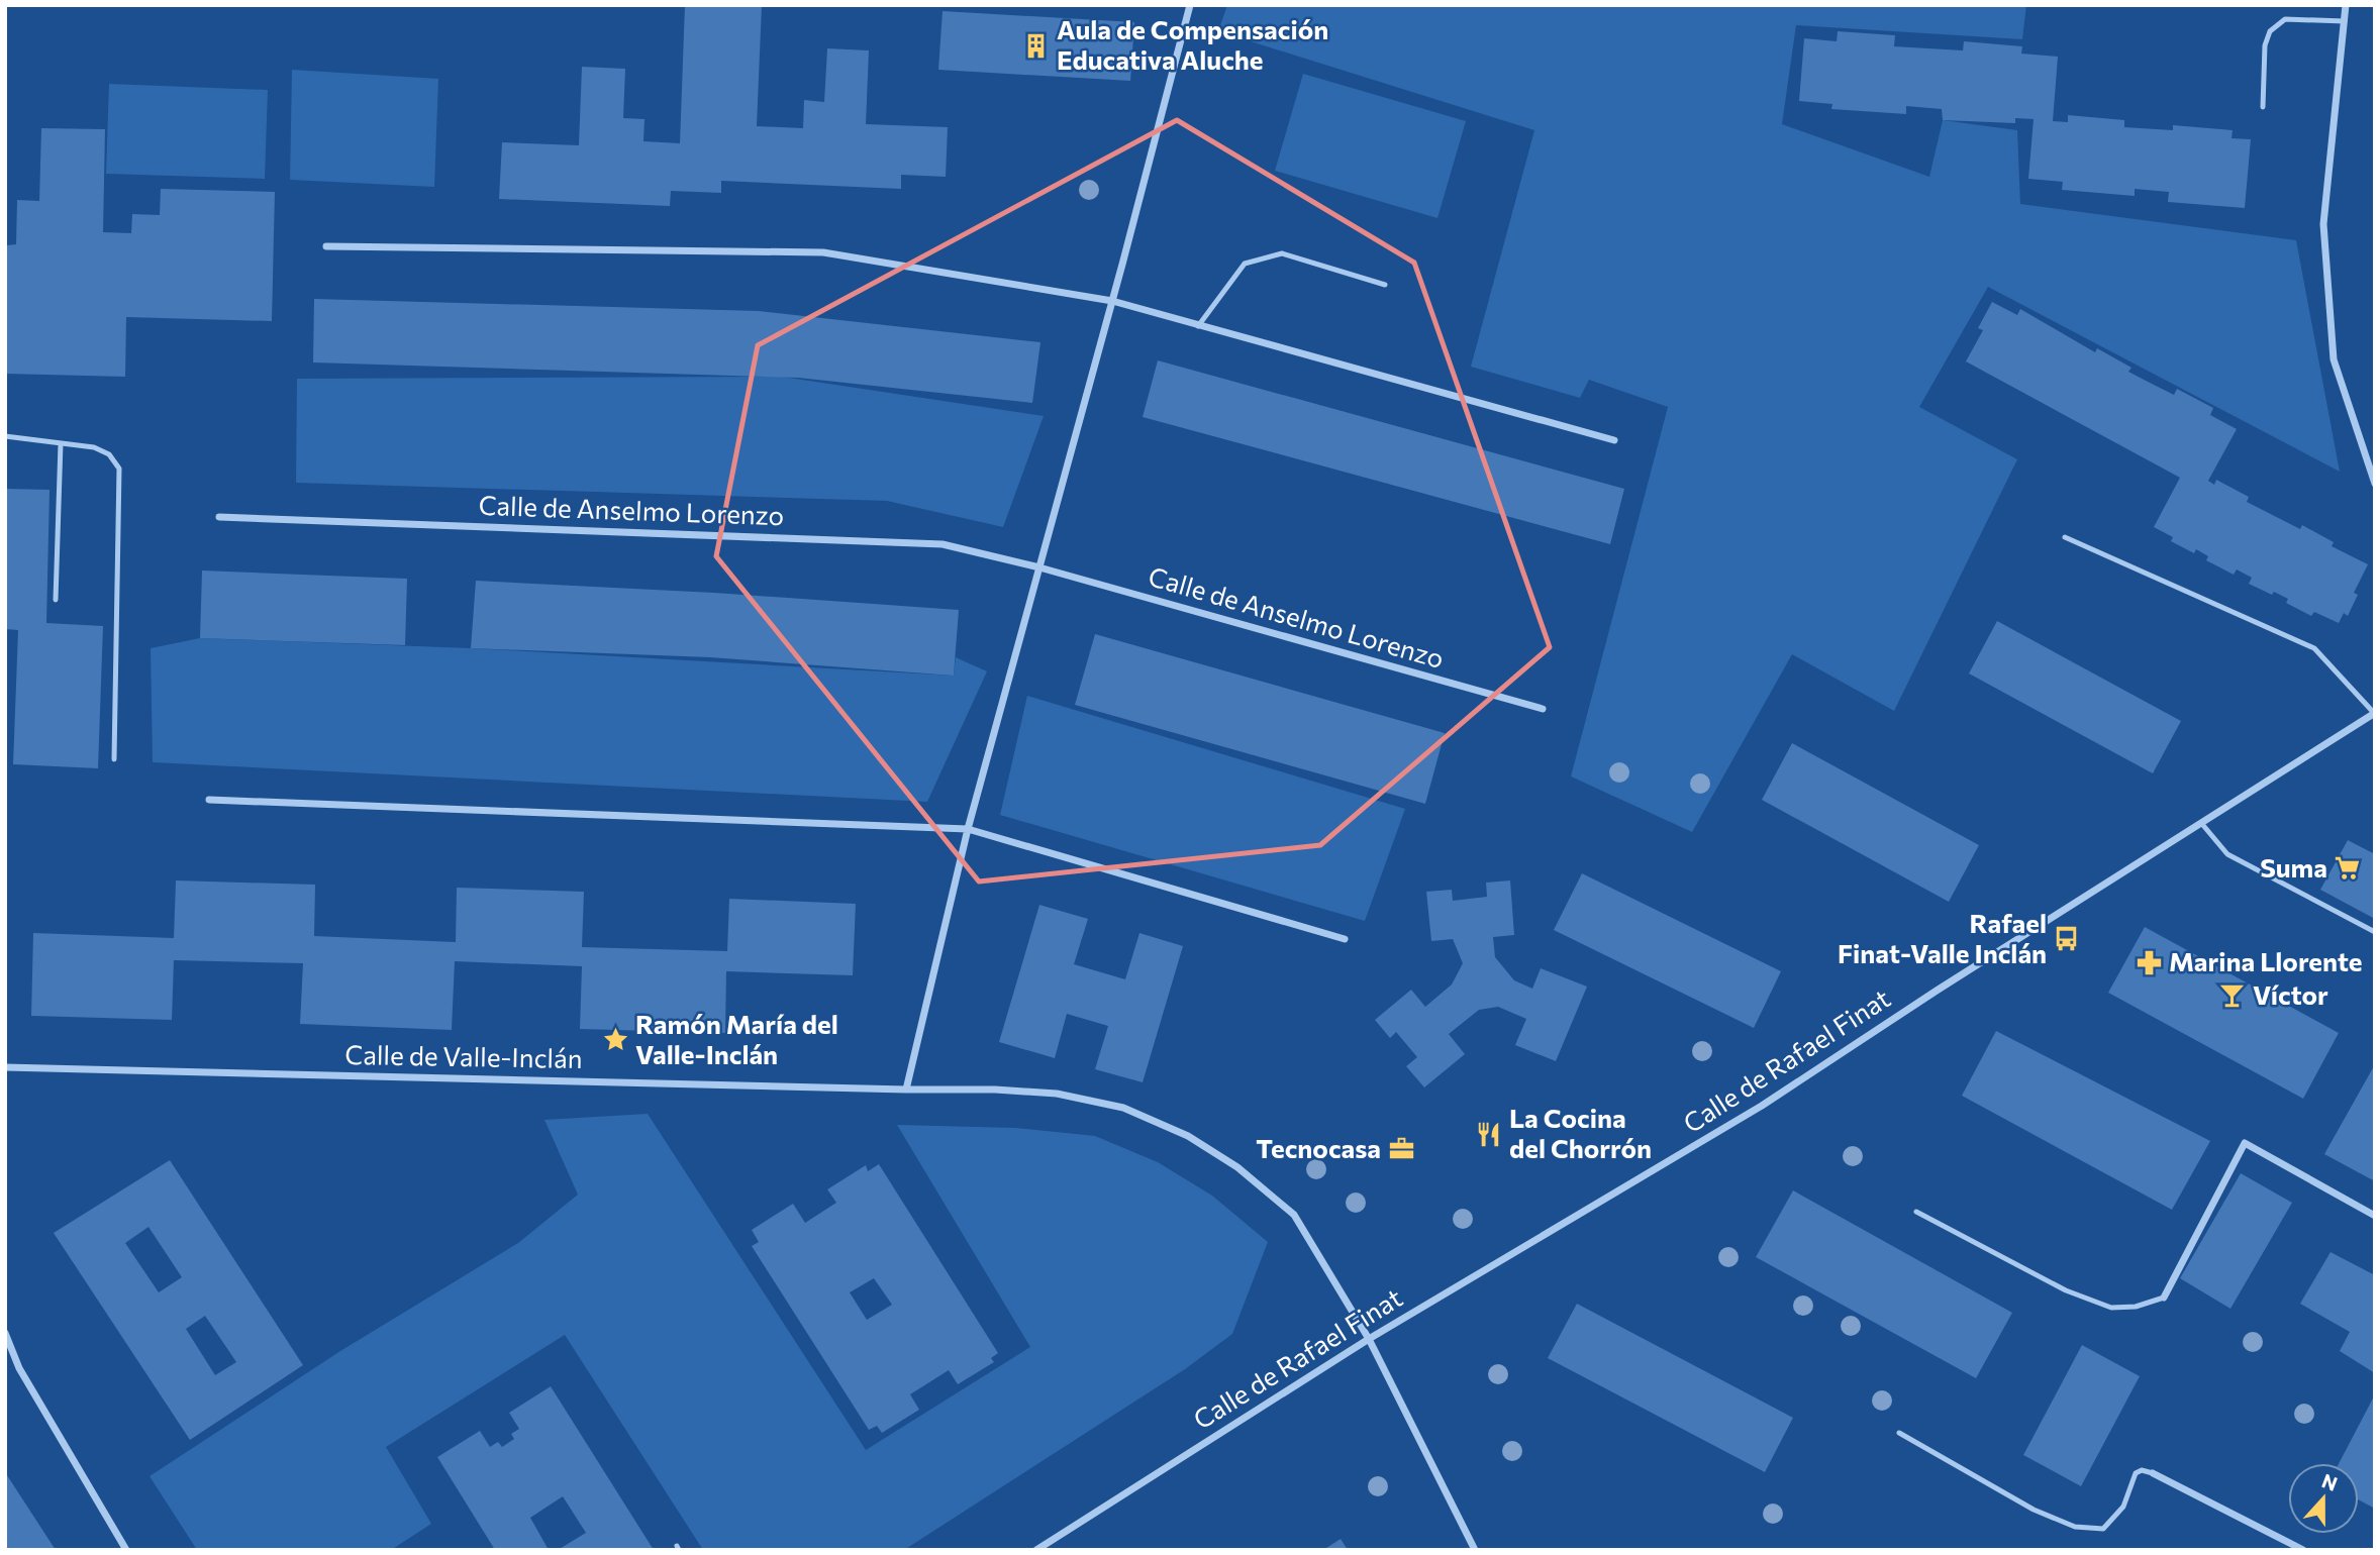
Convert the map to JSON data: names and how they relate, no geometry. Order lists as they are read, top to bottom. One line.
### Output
{"streets":{"street":["Calle de Anselmo Lorenzo","Calle de Valle-Inclán","Calle de Rafael Finat"]},"crossings":[["Calle de Valle-Inclán","Calle de Rafael Finat"]],"places":{"building":["Aula de Compensación Educativa Aluche"],"supermarket":["Suma"],"bus stop":["Rafael Finat-Valle Inclán"],"pharmacy":["Marina Llorente"],"bar":["Víctor"],"place":["Ramón María del Valle-Inclán"],"restaurant":["La Cocina del Chorrón"],"office":["Tecnocasa"]},"north":"top"}
